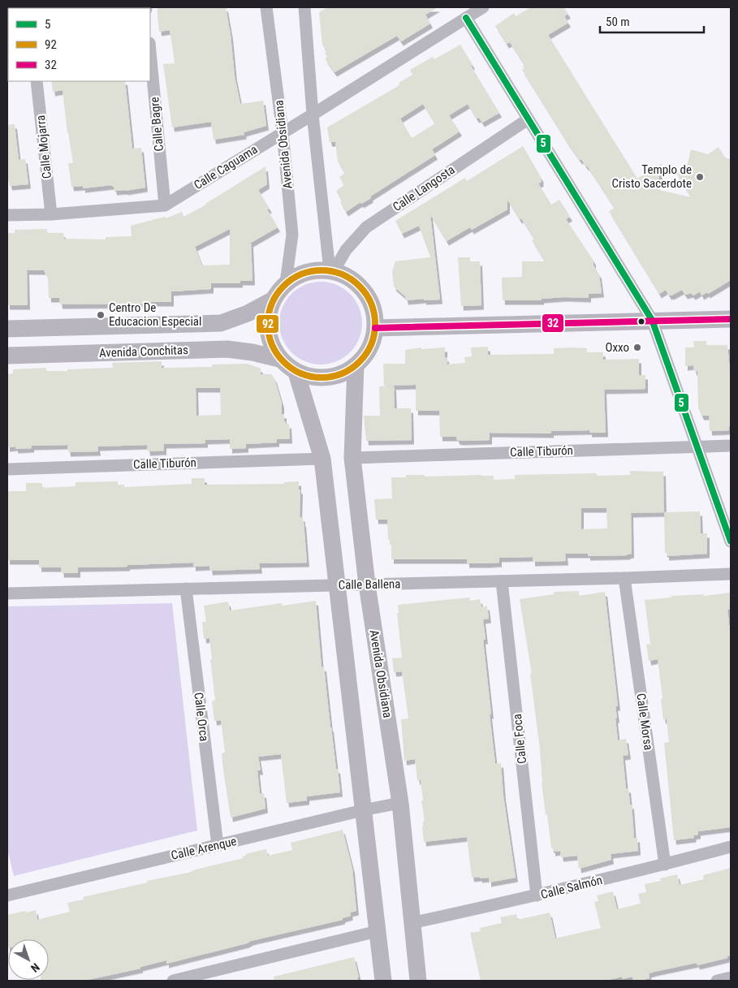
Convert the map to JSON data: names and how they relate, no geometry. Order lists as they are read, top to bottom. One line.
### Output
{"streets":{"street":["Calle Bagre","Avenida Obsidiana","Calle Mojarra","Calle Caguama","Calle Langosta","Avenida Conchitas","Calle Tiburón","Calle Ballena","Calle Orca","Calle Morsa","Calle Foca","Calle Arenque","Calle Salmón"]},"crossings":[["Calle Bagre","Calle Caguama"],["Avenida Obsidiana","Calle Caguama"],["Avenida Obsidiana","Calle Langosta"],["Avenida Obsidiana","Avenida Conchitas"],["Avenida Obsidiana","Calle Tiburón"],["Avenida Obsidiana","Calle Ballena"],["Avenida Obsidiana","Calle Arenque"],["Avenida Obsidiana","Calle Salmón"],["Calle Mojarra","Calle Caguama"],["Calle Langosta","Avenida Conchitas"],["Calle Ballena","Calle Orca"],["Calle Ballena","Calle Morsa"],["Calle Ballena","Calle Foca"],["Calle Orca","Calle Arenque"],["Calle Morsa","Calle Salmón"],["Calle Foca","Calle Salmón"]],"places":["Templo de Cristo Sacerdote","Centro De Educacion Especial","Oxxo"],"lines":["transit line 5","transit line 92","transit line 32"],"legend":["5","92","32"],"scale_bar":"50 m","north":"bottom right"}
